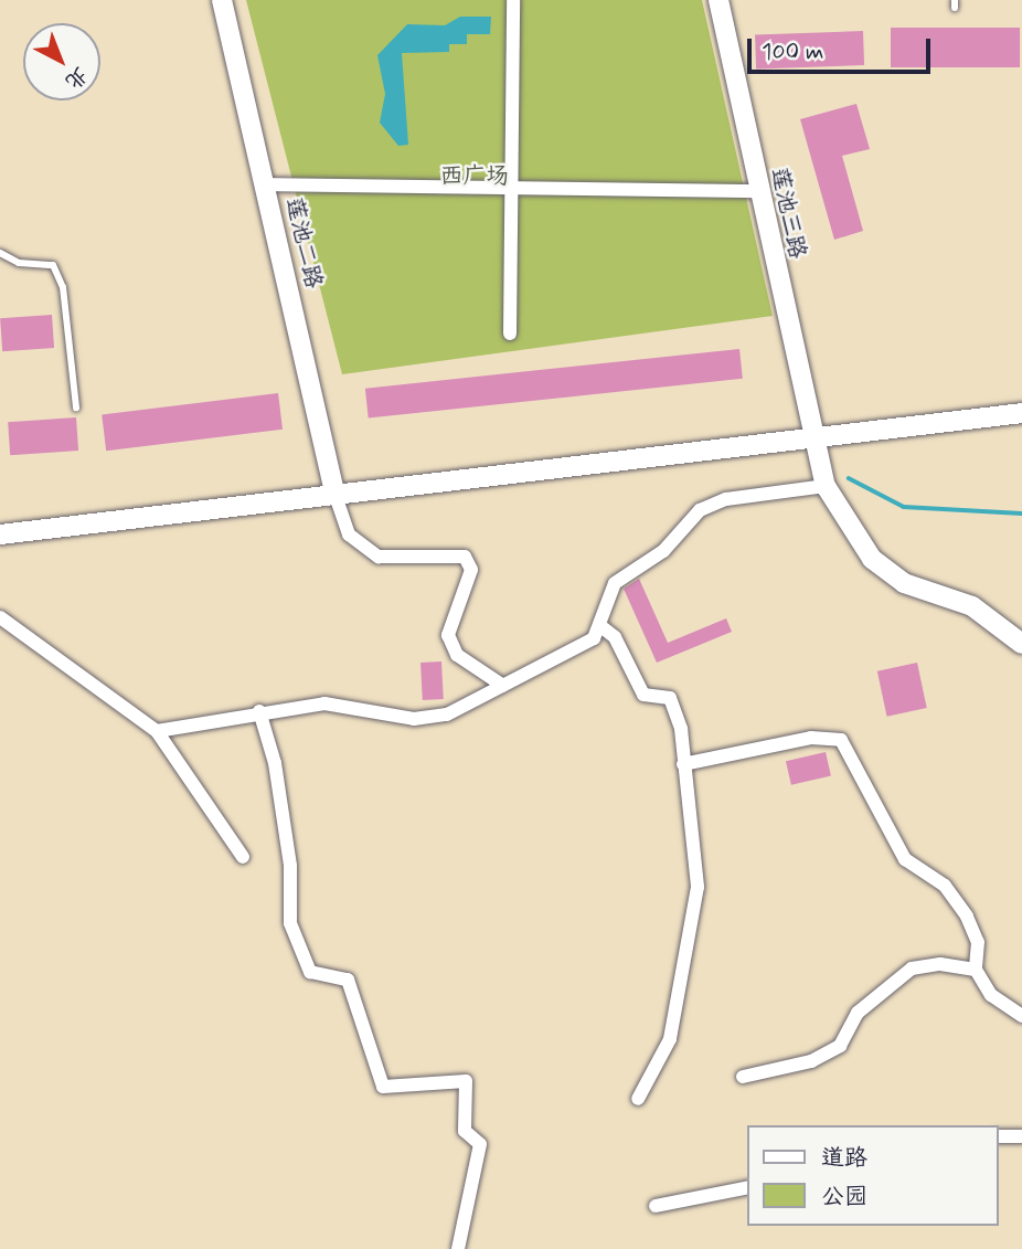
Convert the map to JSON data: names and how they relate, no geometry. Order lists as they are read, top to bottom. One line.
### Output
{"streets":{"street":["莲池三路","莲池二路"]},"parks":["西广场"],"legend":["道路","公园"],"scale_bar":"100 m","north":"bottom right"}
